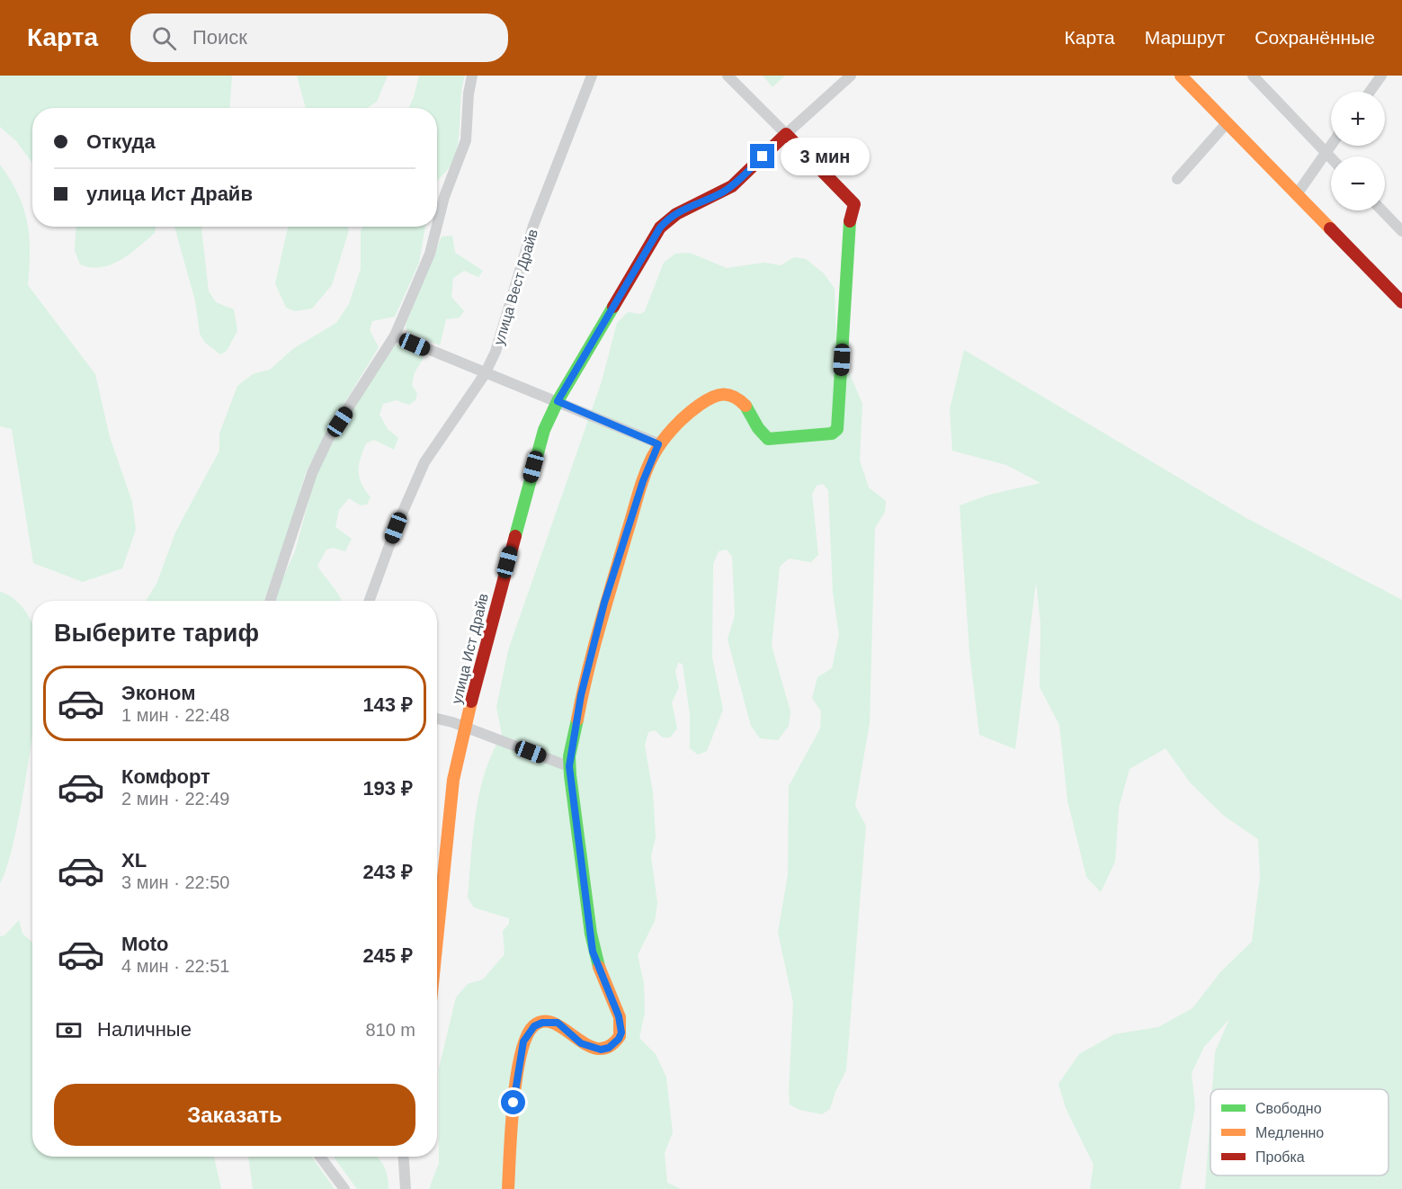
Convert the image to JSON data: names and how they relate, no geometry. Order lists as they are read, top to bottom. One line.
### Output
{"streets":{"street":["улица Вест Драйв","улица Ист Драйв"]},"legend":["Свободно","Медленно","Пробка"],"page":{"header":"Карта","search":"Поиск","nav":["Карта","Маршрут","Сохранённые"],"map_buttons":["+","−"],"banner":["Откуда","улица Ист Драйв"],"bubble":"3 мин","heading":"Выберите тариф","list":[{"name":"Эконом","note":"1 мин · 22:48","value":"143 ₽"},{"name":"Комфорт","note":"2 мин · 22:49","value":"193 ₽"},{"name":"XL","note":"3 мин · 22:50","value":"243 ₽"},{"name":"Moto","note":"4 мин · 22:51","value":"245 ₽"}],"pay":["Наличные","810 m"],"buttons":"Заказать"}}
